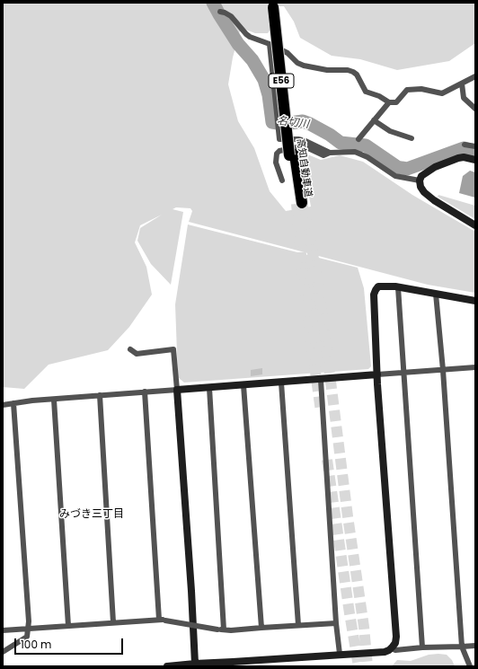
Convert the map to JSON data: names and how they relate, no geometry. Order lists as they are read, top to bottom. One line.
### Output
{"streets":{"highway":["E56","高知自動車道"]},"districts":["みづき三丁目"],"water":["名切川"],"scale_bar":"100 m"}
